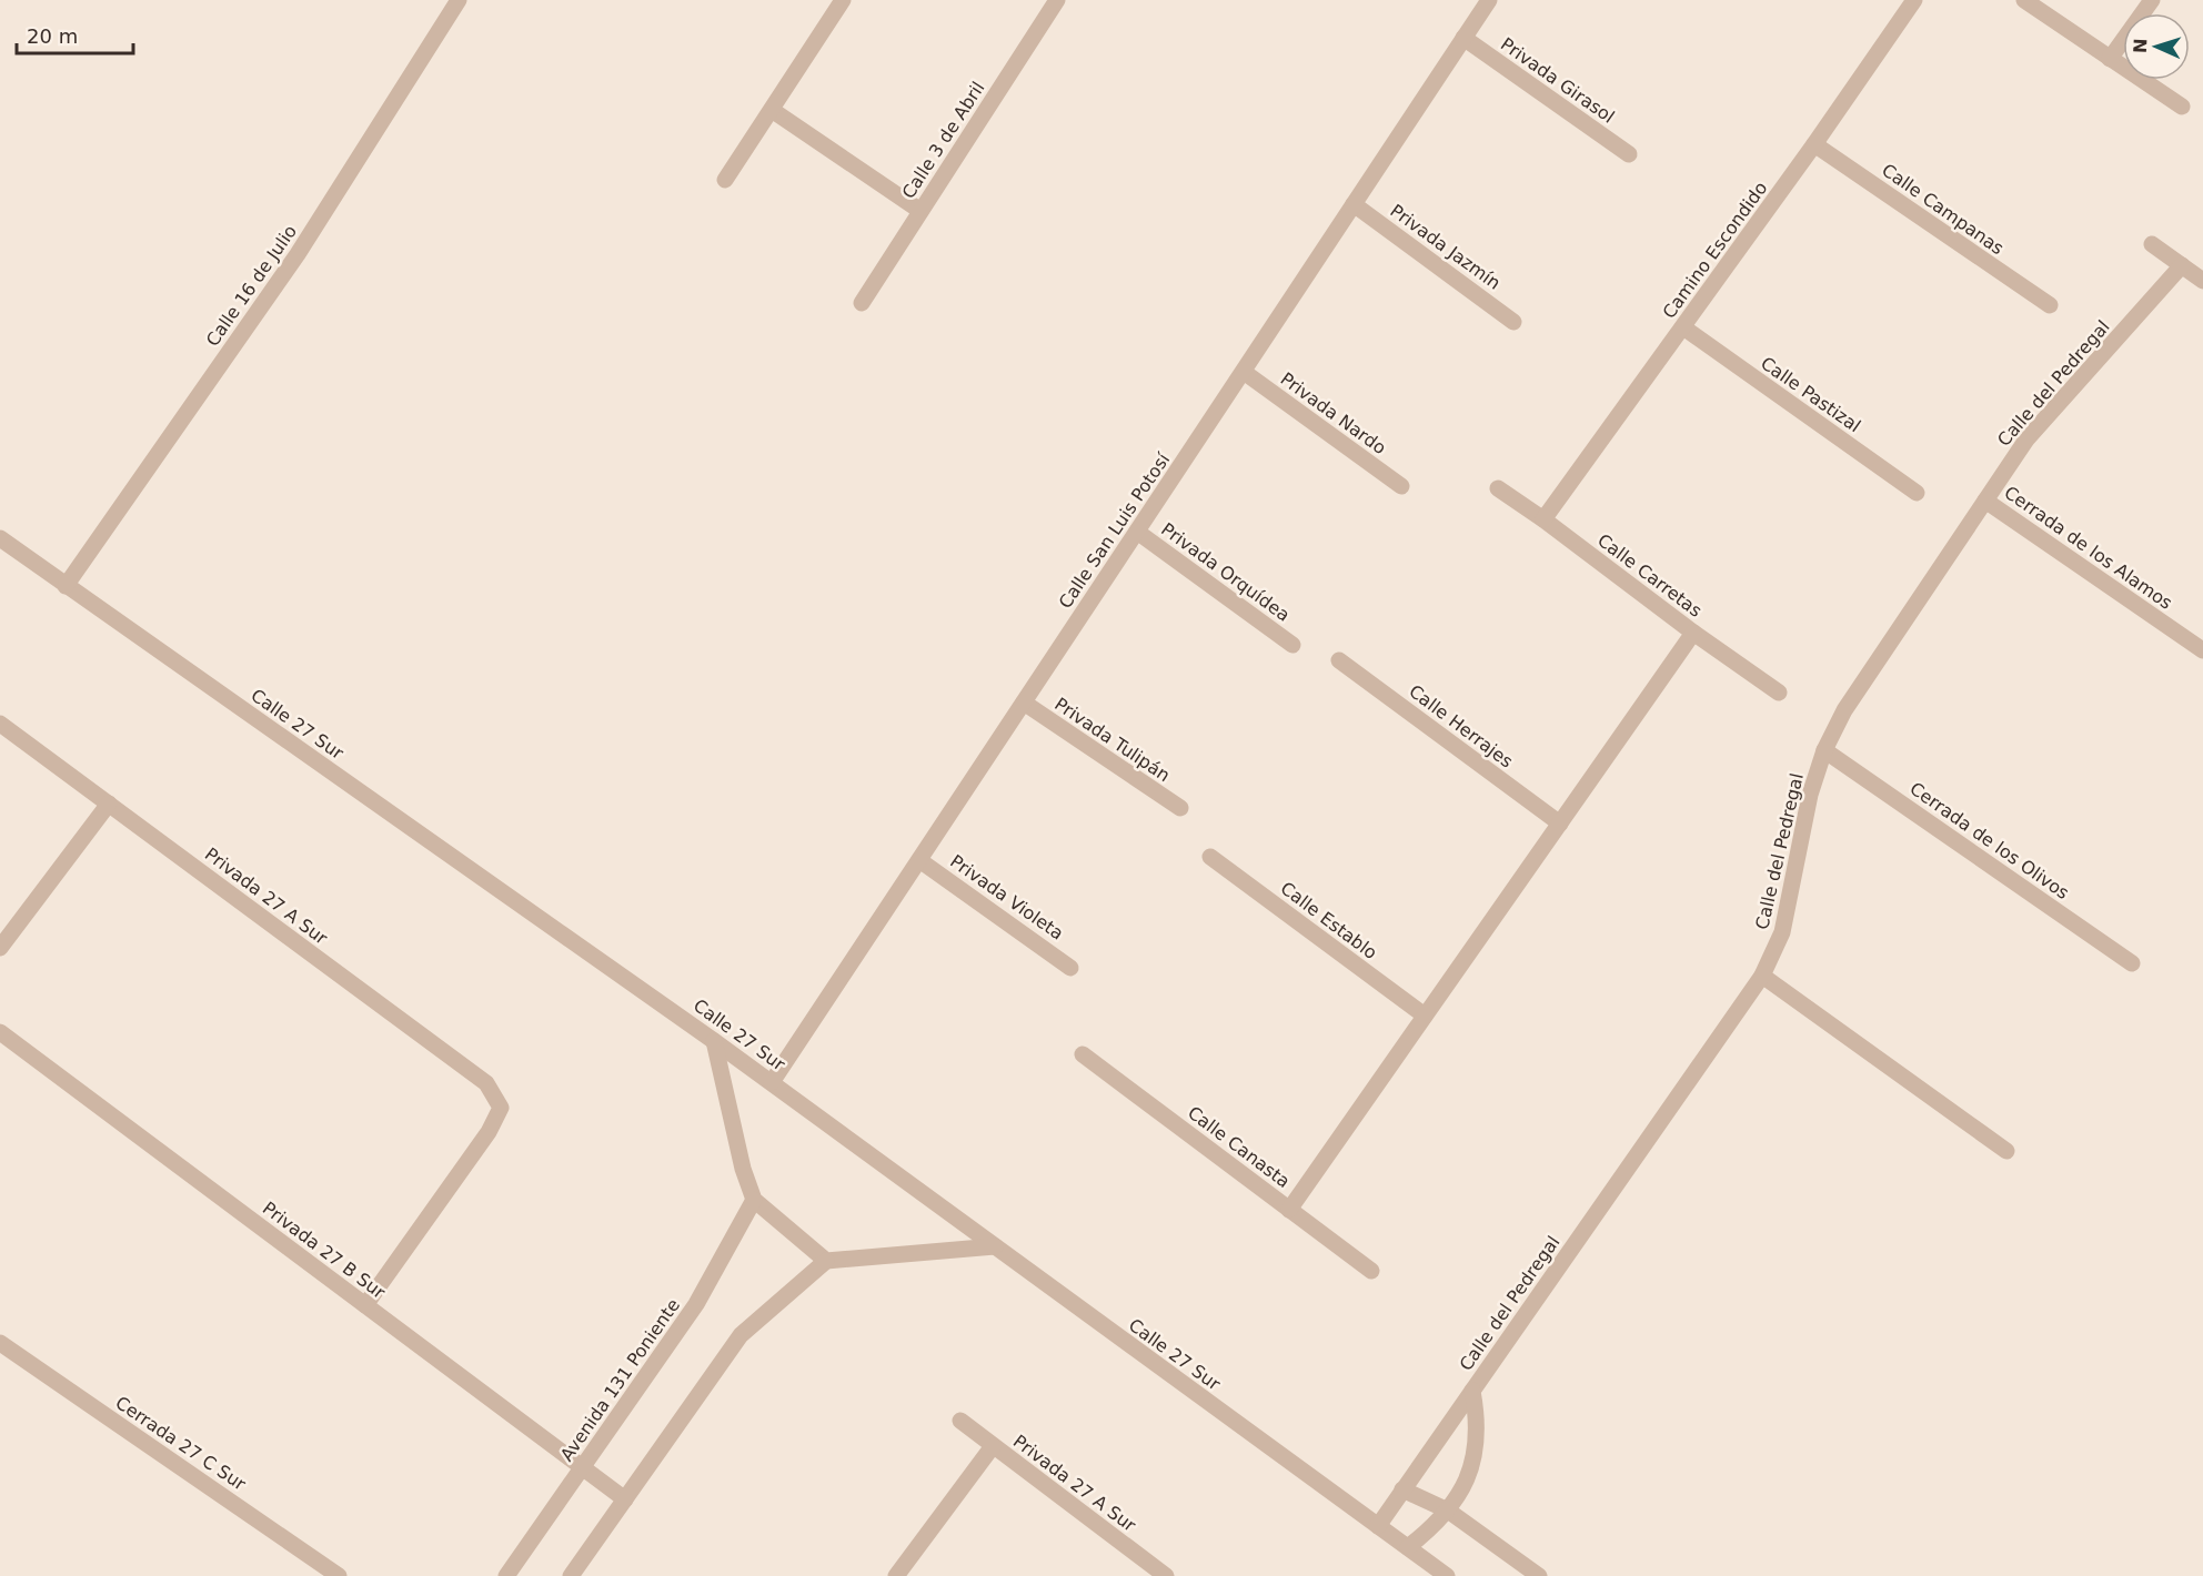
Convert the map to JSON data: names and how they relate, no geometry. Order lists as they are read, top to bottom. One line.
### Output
{"streets":{"street":["Privada Girasol","Calle 3 de Abril","Calle Campanas","Privada Jazmín","Camino Escondido","Calle 16 de Julio","Calle del Pedregal","Calle Pastizal","Privada Nardo","Calle San Luis Potosí","Cerrada de los Alamos","Privada Orquídea","Calle Carretas","Calle 27 Sur","Calle Herrajes","Privada Tulipán","Cerrada de los Olivos","Privada 27 A Sur","Privada Violeta","Calle Establo","Calle Canasta","Privada 27 B Sur","Avenida 131 Poniente","Cerrada 27 C Sur"]},"crossings":[["Privada Girasol","Calle San Luis Potosí"],["Calle Campanas","Camino Escondido"],["Privada Jazmín","Calle San Luis Potosí"],["Camino Escondido","Calle Pastizal"],["Camino Escondido","Calle Carretas"],["Calle 16 de Julio","Calle 27 Sur"],["Calle del Pedregal","Cerrada de los Alamos"],["Calle del Pedregal","Calle 27 Sur"],["Calle del Pedregal","Cerrada de los Olivos"],["Privada Nardo","Calle San Luis Potosí"],["Calle San Luis Potosí","Privada Orquídea"],["Calle San Luis Potosí","Calle 27 Sur"],["Calle San Luis Potosí","Privada Tulipán"],["Calle San Luis Potosí","Privada Violeta"],["Privada 27 A Sur","Privada 27 B Sur"],["Privada 27 B Sur","Avenida 131 Poniente"]],"scale_bar":"20 m","north":"left"}
